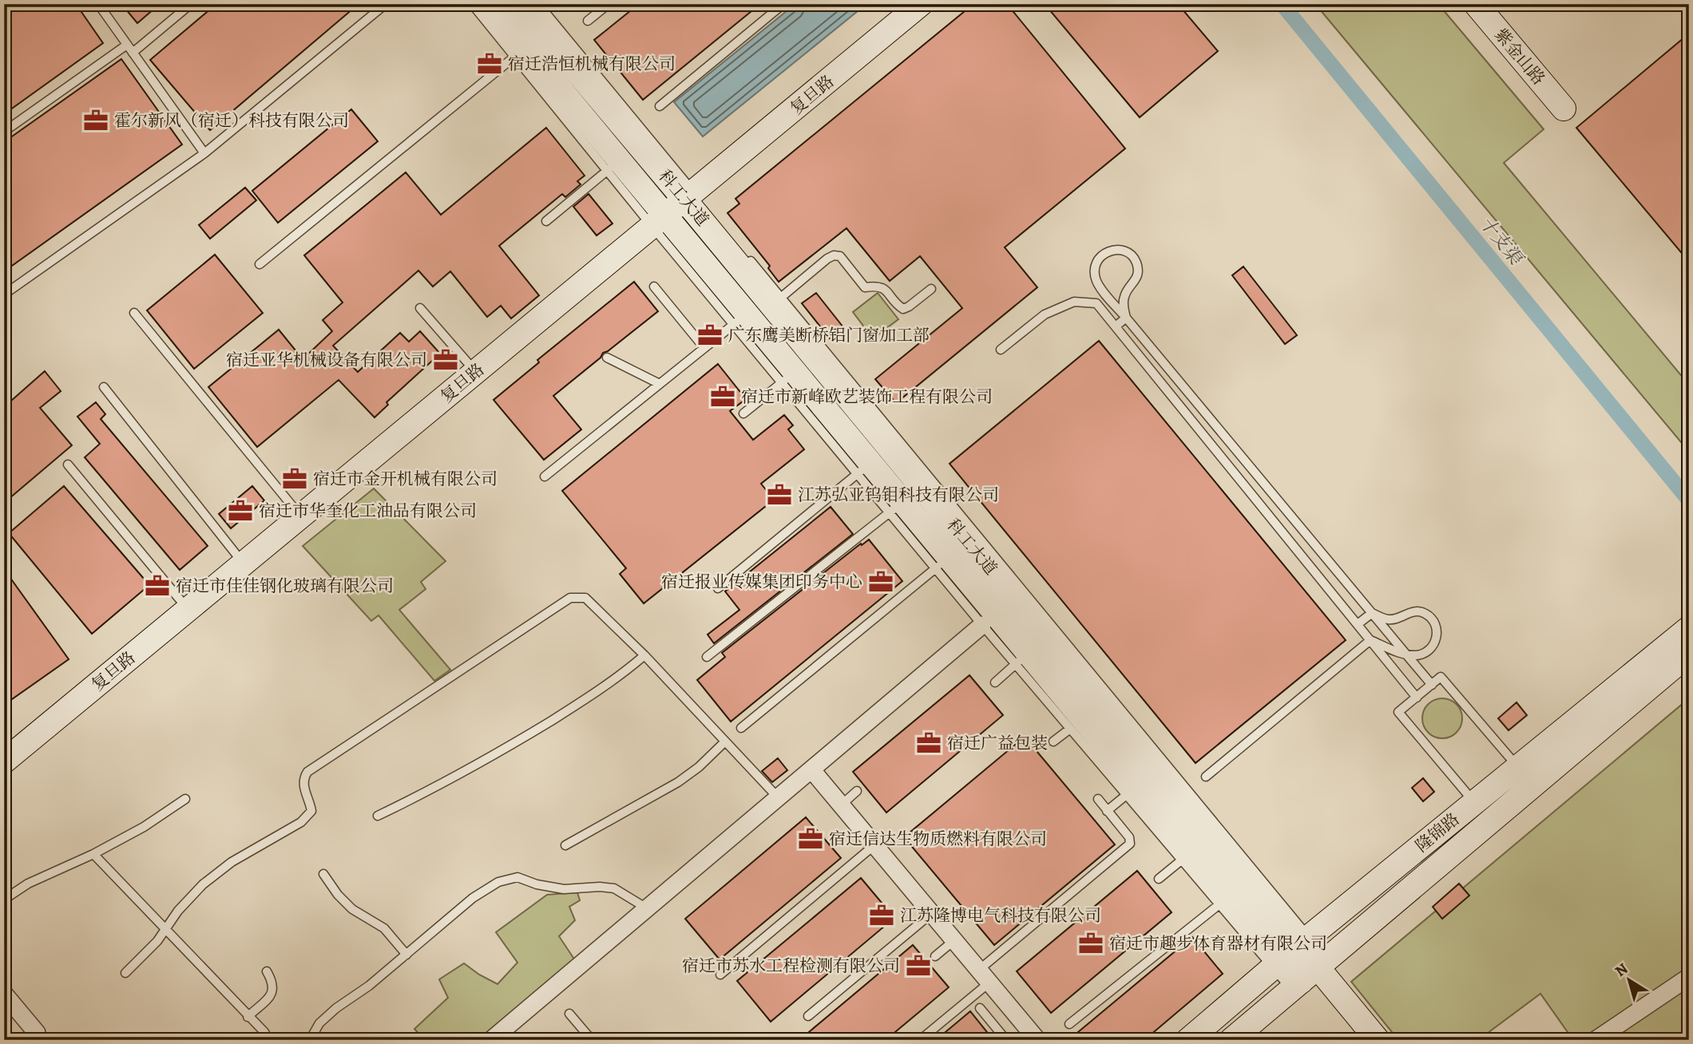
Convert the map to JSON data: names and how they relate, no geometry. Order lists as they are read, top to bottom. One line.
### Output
{"streets":{"street":["紫金山路","复旦路","科工大道","隆锦路"]},"crossings":[["复旦路","科工大道"],["科工大道","隆锦路"]],"water":["十支渠"],"places":{"office":["宿迁浩恒机械有限公司","霍尔新风（宿迁）科技有限公司","广东鹰美断桥铝门窗加工部","宿迁亚华机械设备有限公司","宿迁市新峰欧艺装饰工程有限公司","宿迁市金开机械有限公司","江苏弘亚钨钼科技有限公司","宿迁市华奎化工油品有限公司","宿迁报业传媒集团印务中心","宿迁市佳佳钢化玻璃有限公司","宿迁广益包装","宿迁信达生物质燃料有限公司","江苏隆博电气科技有限公司","宿迁市趣步体育器材有限公司","宿迁市苏水工程检测有限公司"]},"north":"top left"}
